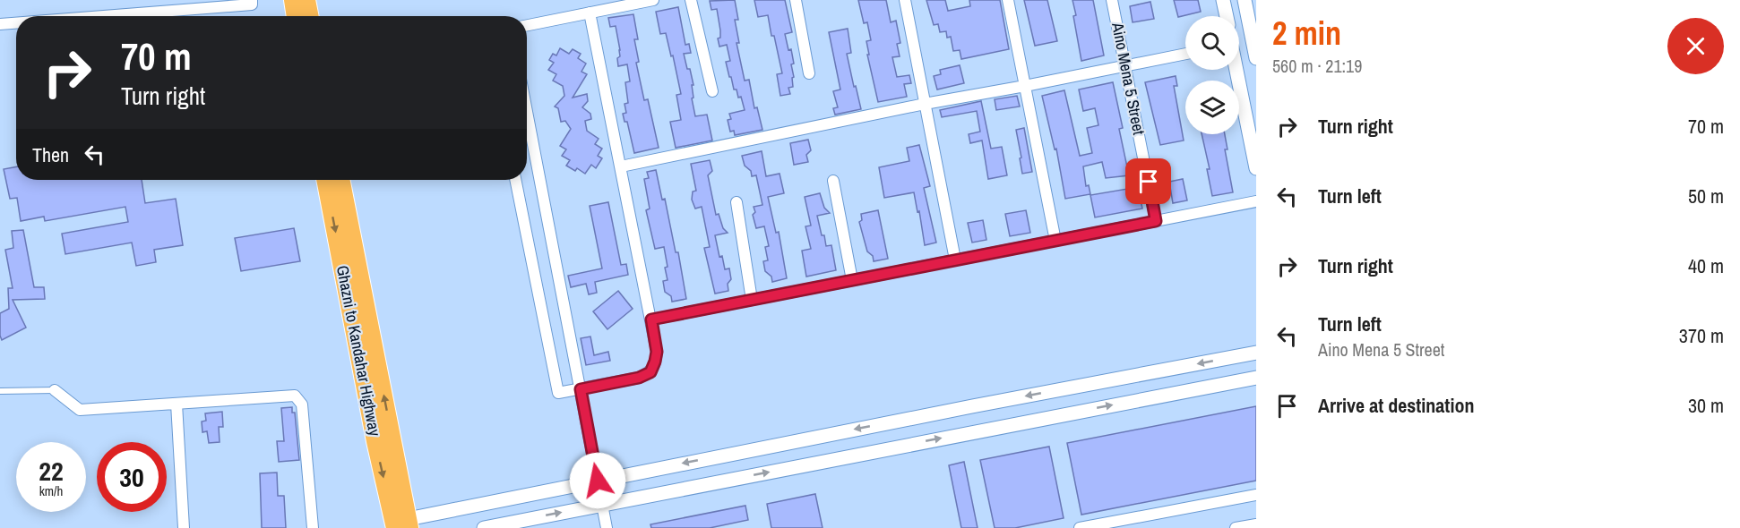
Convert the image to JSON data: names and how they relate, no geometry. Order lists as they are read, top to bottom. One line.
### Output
{"streets":{"highway":["Ghazni to Kandahar Highway"],"street":["Aino Mena 5 Street"]},"page":{"heading":["2 min","560 m · 21:19"],"turn":["70 m","Turn right"],"list":[{"name":"Turn right","value":"70 m"},{"name":"Turn left","value":"50 m"},{"name":"Turn right","value":"40 m"},{"name":"Turn left","note":"Aino Mena 5 Street","value":"370 m"},{"name":"Arrive at destination","value":"30 m"}],"then":"Then","speed":"22 km/h","limit":"30"}}
